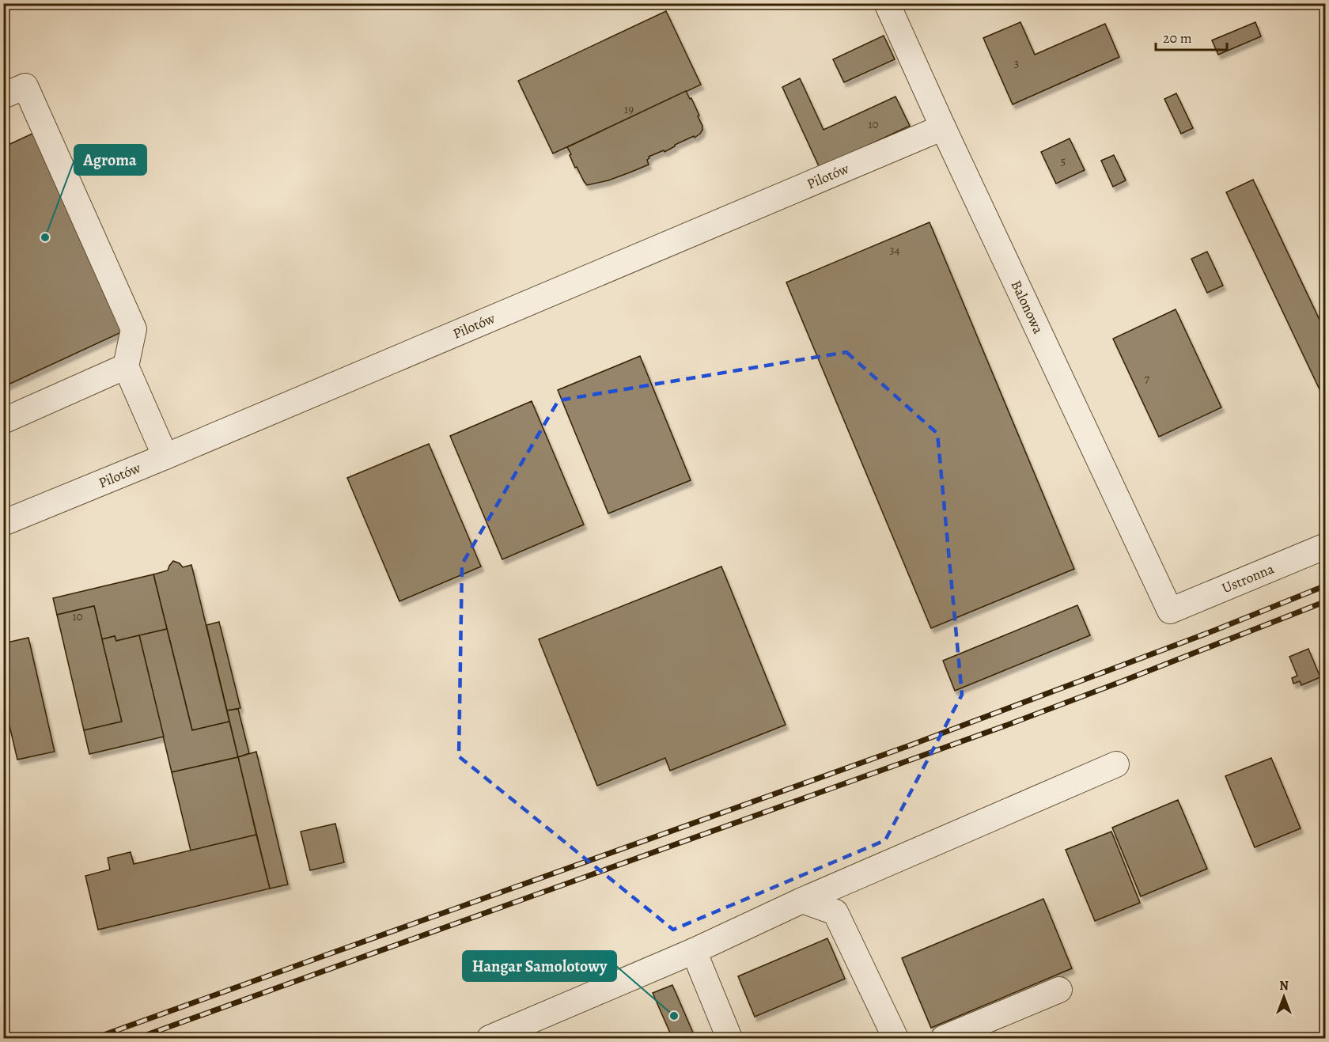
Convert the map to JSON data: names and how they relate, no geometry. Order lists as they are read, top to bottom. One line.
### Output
{"streets":{"street":["Pilotów","Balonowa","Ustronna"]},"crossings":[["Pilotów","Balonowa"],["Balonowa","Ustronna"]],"places":["Agroma","Hangar Samolotowy"],"house_numbers":["3","19","10","5","34","7","10"],"scale_bar":"20 m","north":"top"}
